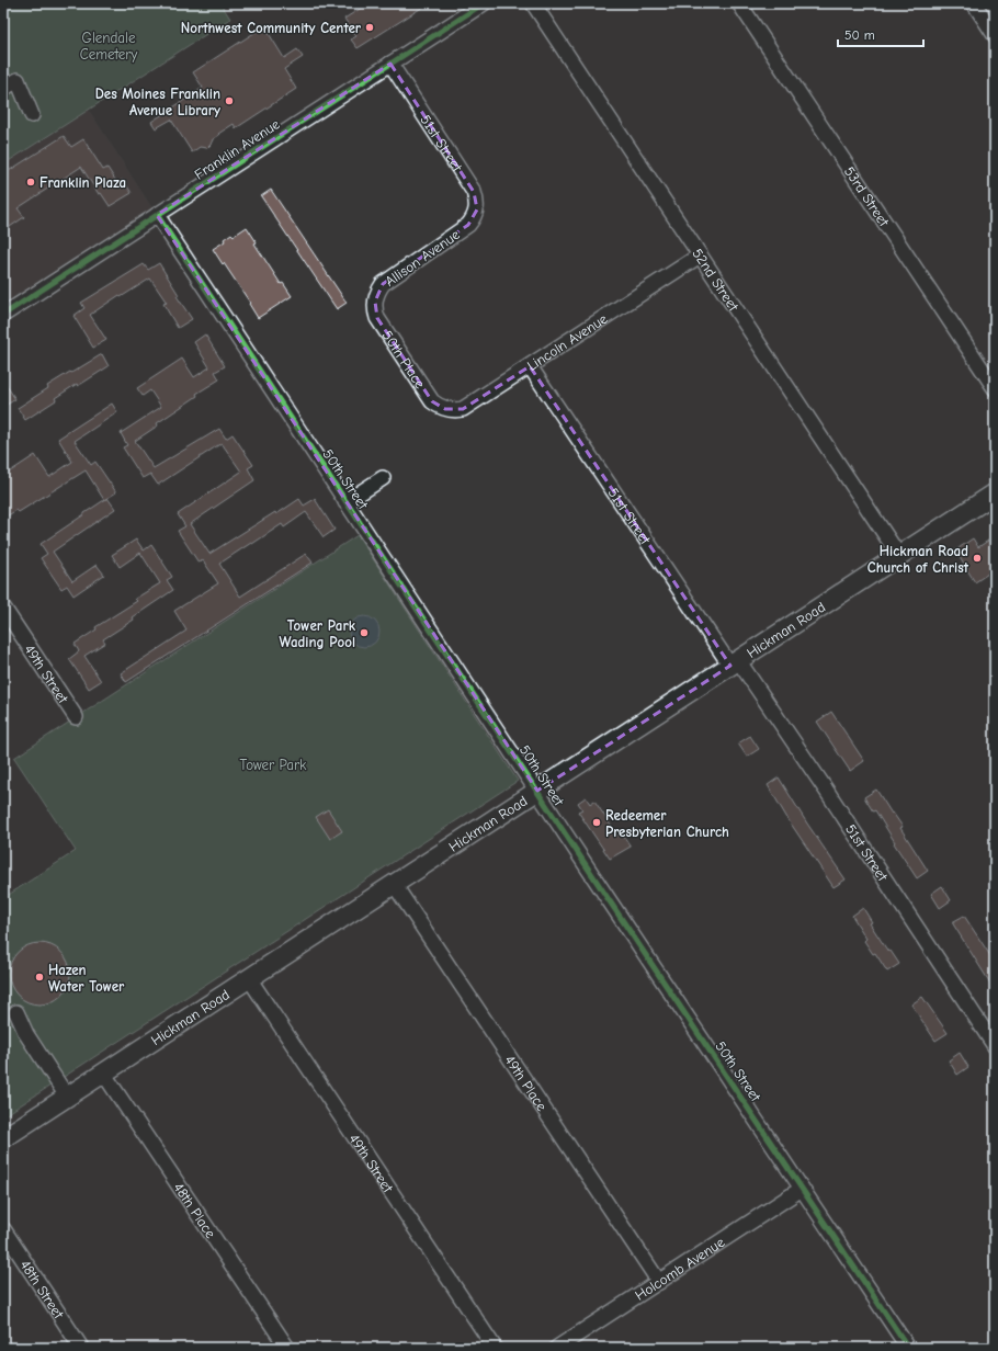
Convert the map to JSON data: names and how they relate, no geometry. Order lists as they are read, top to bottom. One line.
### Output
{"streets":{"main road":["Hickman Road"],"street":["51st Street","Franklin Avenue","53rd Street","Allison Avenue","52nd Street","Lincoln Avenue","50th Place","50th Street","49th Street","49th Place","48th Place","Holcomb Avenue","48th Street"]},"crossings":[["51st Street","Franklin Avenue"],["51st Street","Allison Avenue"],["51st Street","Lincoln Avenue"],["51st Street","Hickman Road"],["Franklin Avenue","50th Street"],["Allison Avenue","50th Place"],["52nd Street","Lincoln Avenue"],["52nd Street","Hickman Road"],["Lincoln Avenue","50th Place"],["50th Street","Hickman Road"],["50th Street","Holcomb Avenue"],["Hickman Road","49th Street"],["Hickman Road","49th Place"],["Hickman Road","48th Place"],["49th Place","Holcomb Avenue"]],"parks":["Glendale Cemetery","Tower Park"],"places":["Northwest Community Center","Des Moines Franklin Avenue Library","Franklin Plaza","Hickman Road Church of Christ","Tower Park Wading Pool","Redeemer Presbyterian Church","Hazen Water Tower"],"scale_bar":"50 m"}
